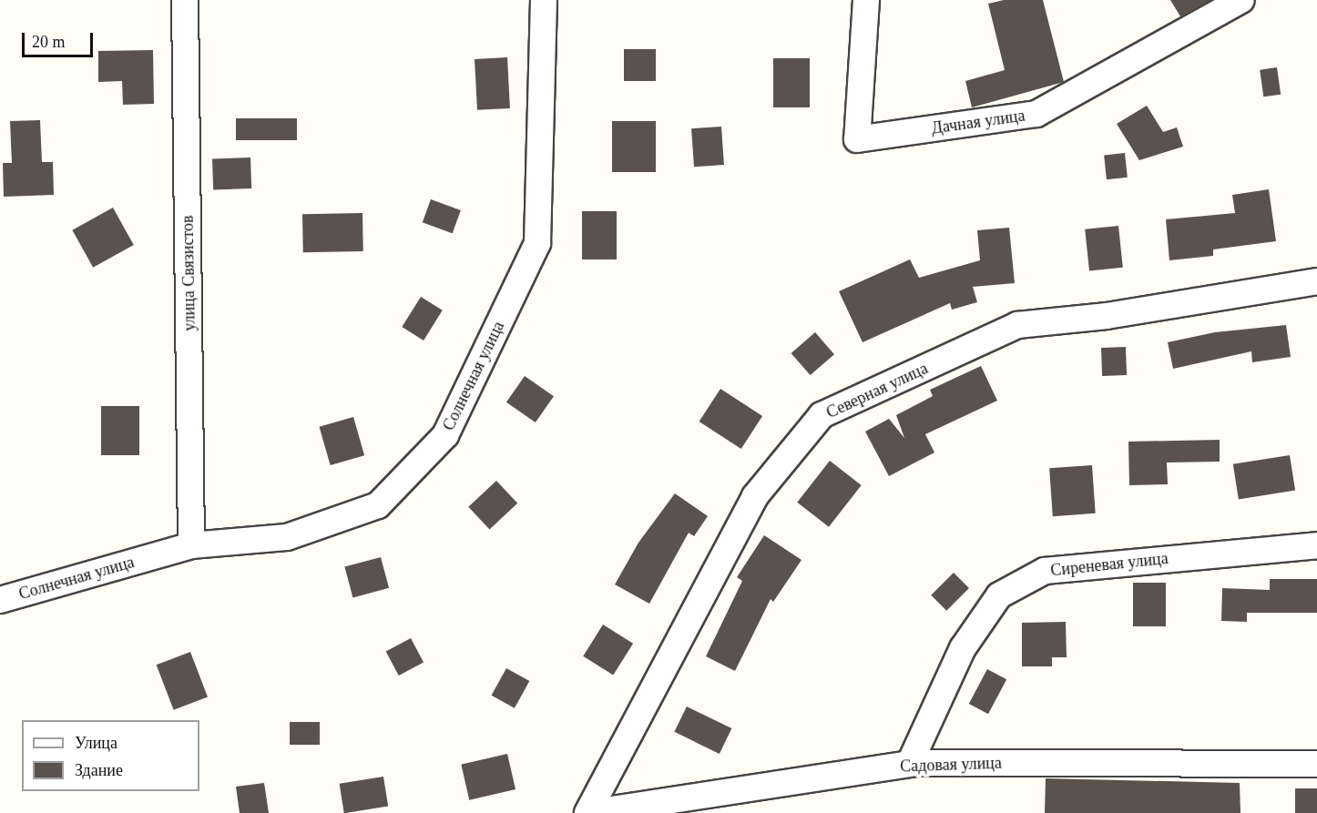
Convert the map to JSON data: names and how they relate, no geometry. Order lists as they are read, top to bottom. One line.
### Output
{"streets":{"street":["Дачная улица","улица Связистов","Солнечная улица","Северная улица","Сиреневая улица","Садовая улица"]},"crossings":[["улица Связистов","Солнечная улица"],["Северная улица","Садовая улица"],["Сиреневая улица","Садовая улица"]],"legend":["Улица","Здание"],"scale_bar":"20 m"}
